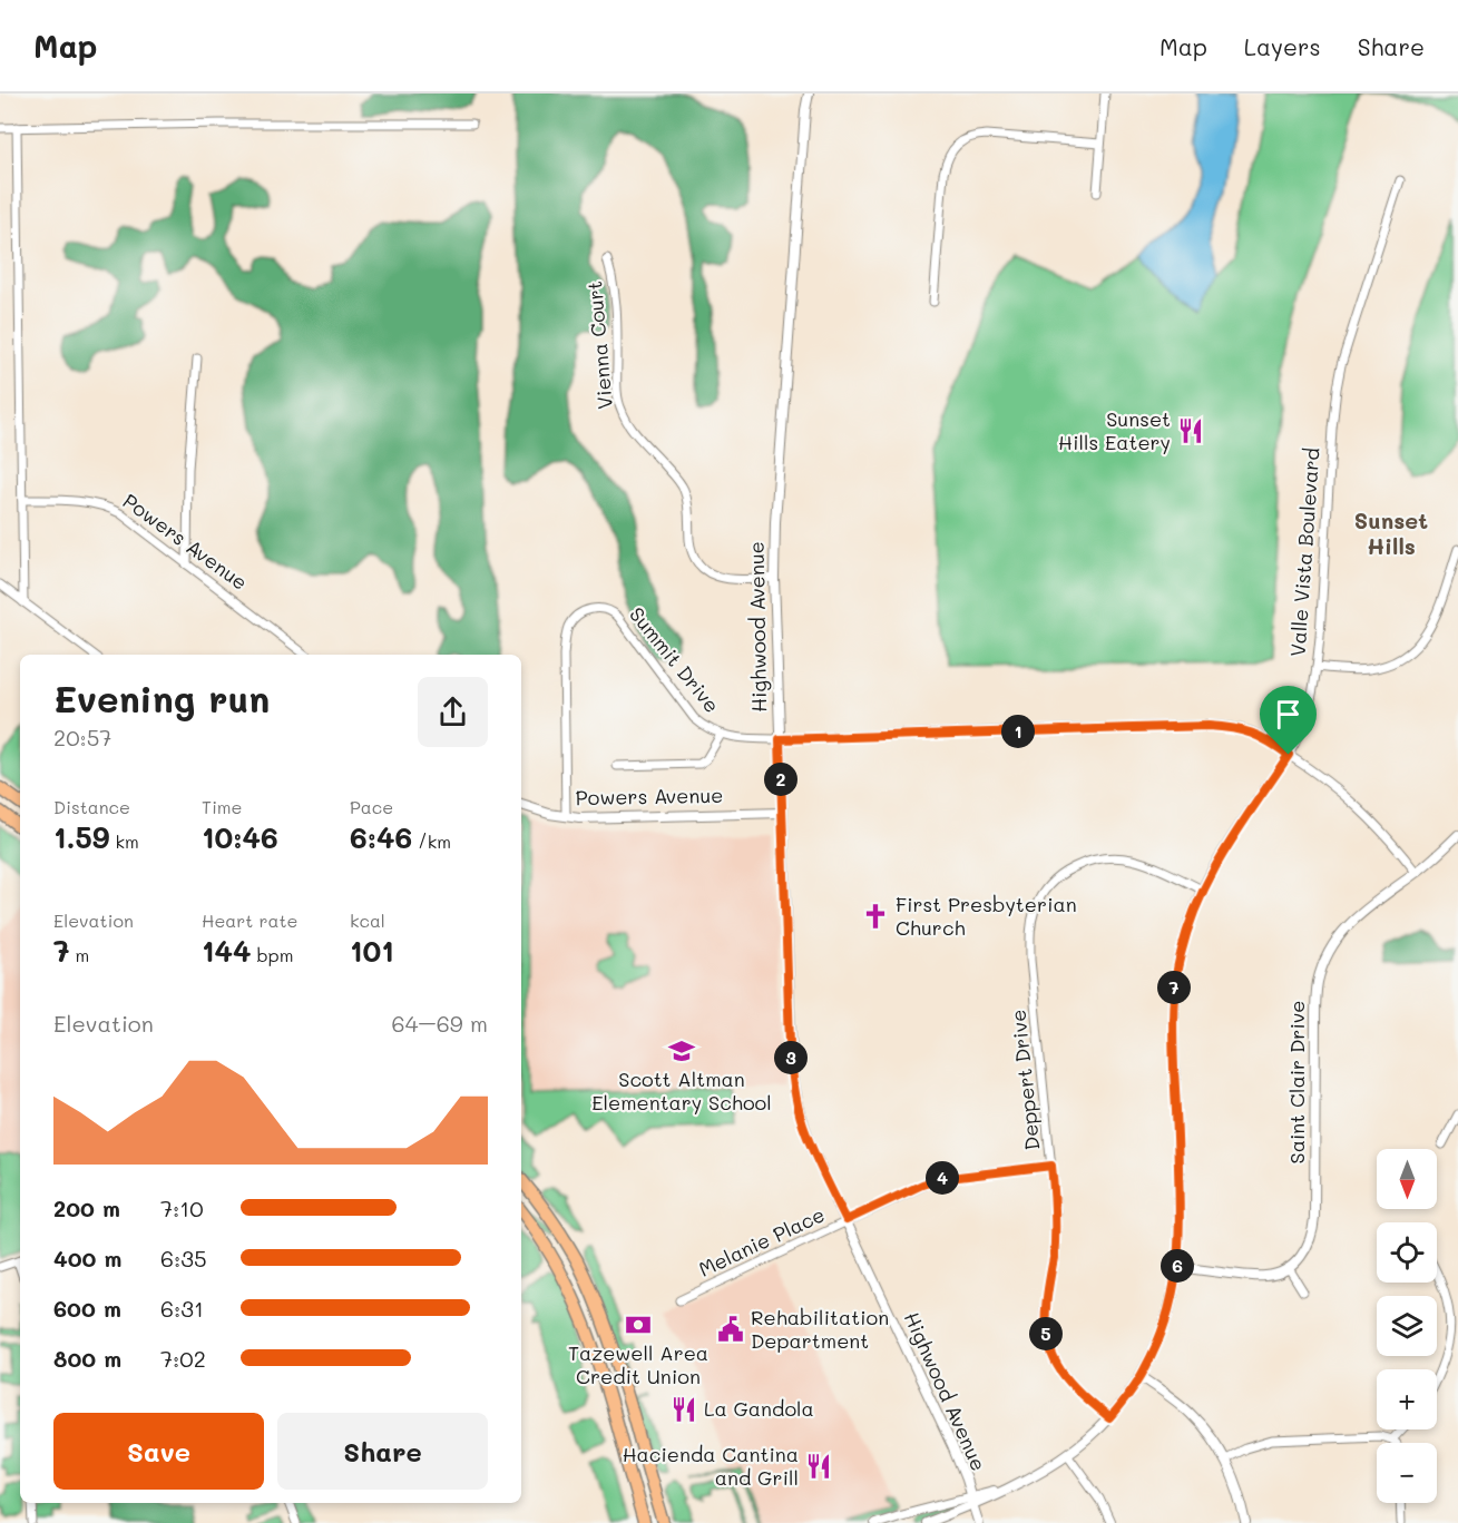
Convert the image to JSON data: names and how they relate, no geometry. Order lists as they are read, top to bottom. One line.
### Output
{"streets":{"street":["Vienna Court","Powers Avenue","Valle Vista Boulevard","Highwood Avenue","Summit Drive","Deppert Drive","Saint Clair Drive","Melanie Place"]},"crossings":[["Vienna Court","Highwood Avenue"],["Powers Avenue","Highwood Avenue"],["Powers Avenue","Summit Drive"],["Valle Vista Boulevard","Highwood Avenue"],["Valle Vista Boulevard","Summit Drive"],["Valle Vista Boulevard","Deppert Drive"],["Highwood Avenue","Summit Drive"],["Highwood Avenue","Melanie Place"],["Summit Drive","Saint Clair Drive"],["Deppert Drive","Melanie Place"]],"districts":["Sunset Hills"],"places":{"restaurant":["Sunset Hills Eatery","La Gandola","Hacienda Cantina and Grill"],"church":["First Presbyterian Church"],"school or university":["Scott Altman Elementary School"],"bank":["Tazewell Area Credit Union"],"public building":["Rehabilitation Department"]},"north":"bottom","page":{"header":"Map","nav":["Map","Layers","Share"],"heading":["Evening run","20:57"],"pins":["1","2","7","3","4","6","5"],"stats":[["Distance","1.59 km"],["Time","10:46"],["Pace","6:46 /km"],["Elevation","7 m"],["Heart rate","144 bpm"],["kcal","101"]],"chart":["Elevation","64–69 m"],"map_buttons":["+","−"],"list":[{"name":"200 m","note":"7:10"},{"name":"400 m","note":"6:35"},{"name":"600 m","note":"6:31"},{"name":"800 m","note":"7:02"}],"buttons":["Save","Share"]}}
